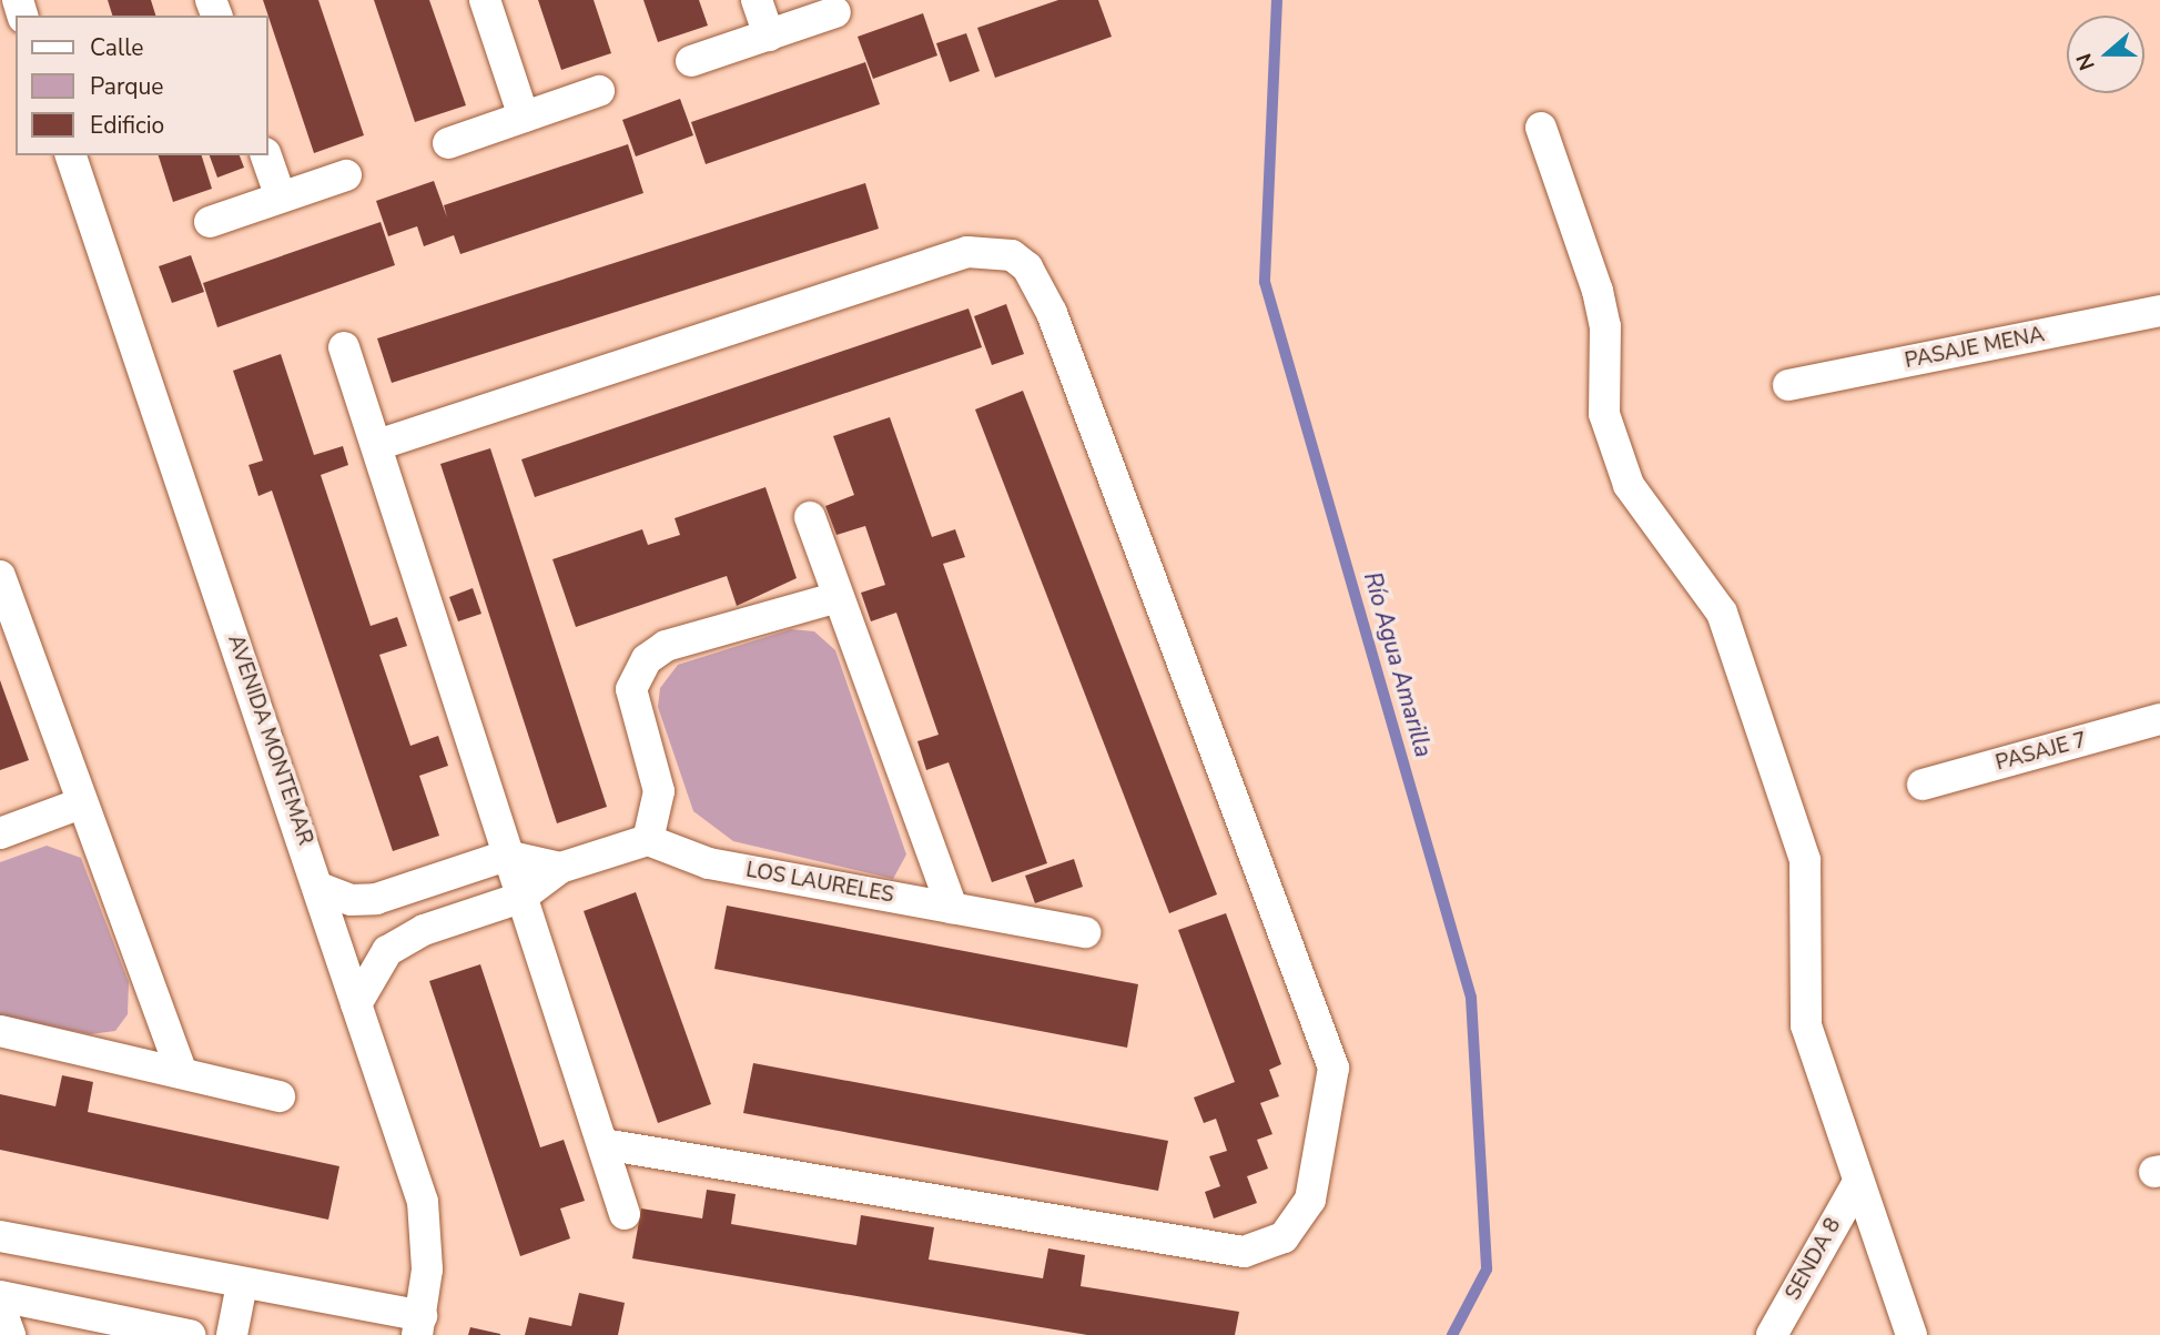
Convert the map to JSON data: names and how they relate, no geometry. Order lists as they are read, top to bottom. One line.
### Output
{"streets":{"street":["PASAJE MENA","AVENIDA MONTEMAR","PASAJE 7","LOS LAURELES","SENDA 8"]},"water":["Río Agua Amarilla"],"legend":["Calle","Parque","Edificio"],"north":"left"}
